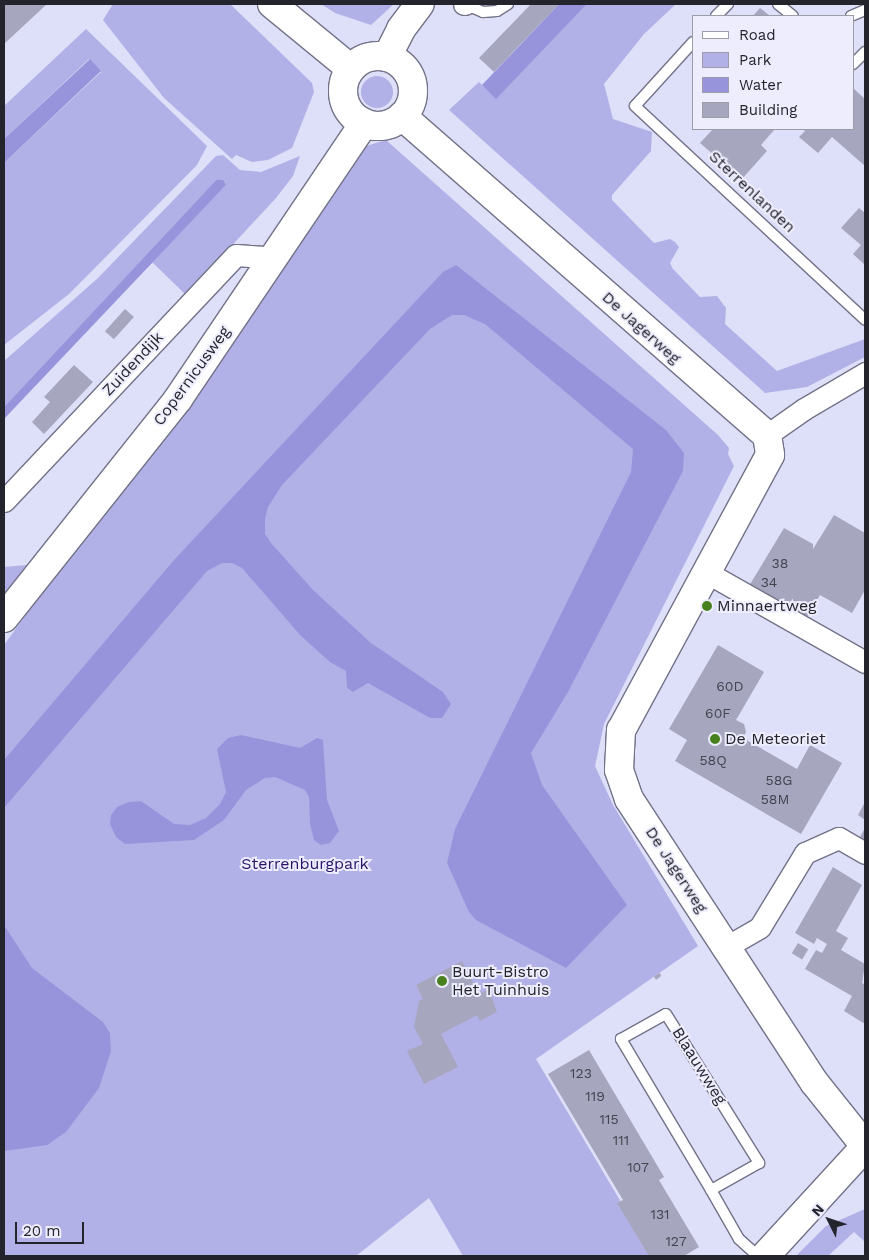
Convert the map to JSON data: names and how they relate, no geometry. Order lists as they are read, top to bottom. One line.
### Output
{"streets":{"street":["De Jagerweg","Zuidendijk","Copernicusweg"],"lane":["Sterrenlanden","Blaauwweg"]},"crossings":[["De Jagerweg","Copernicusweg"],["Zuidendijk","Copernicusweg"]],"parks":["Sterrenburgpark"],"places":["Minnaertweg","De Meteoriet","Buurt-Bistro Het Tuinhuis"],"house_numbers":["38","34","60D","60F","58Q","58G","58M","123","119","115","111","107","131","127"],"legend":["Road","Park","Water","Building"],"scale_bar":"20 m","north":"top left"}
